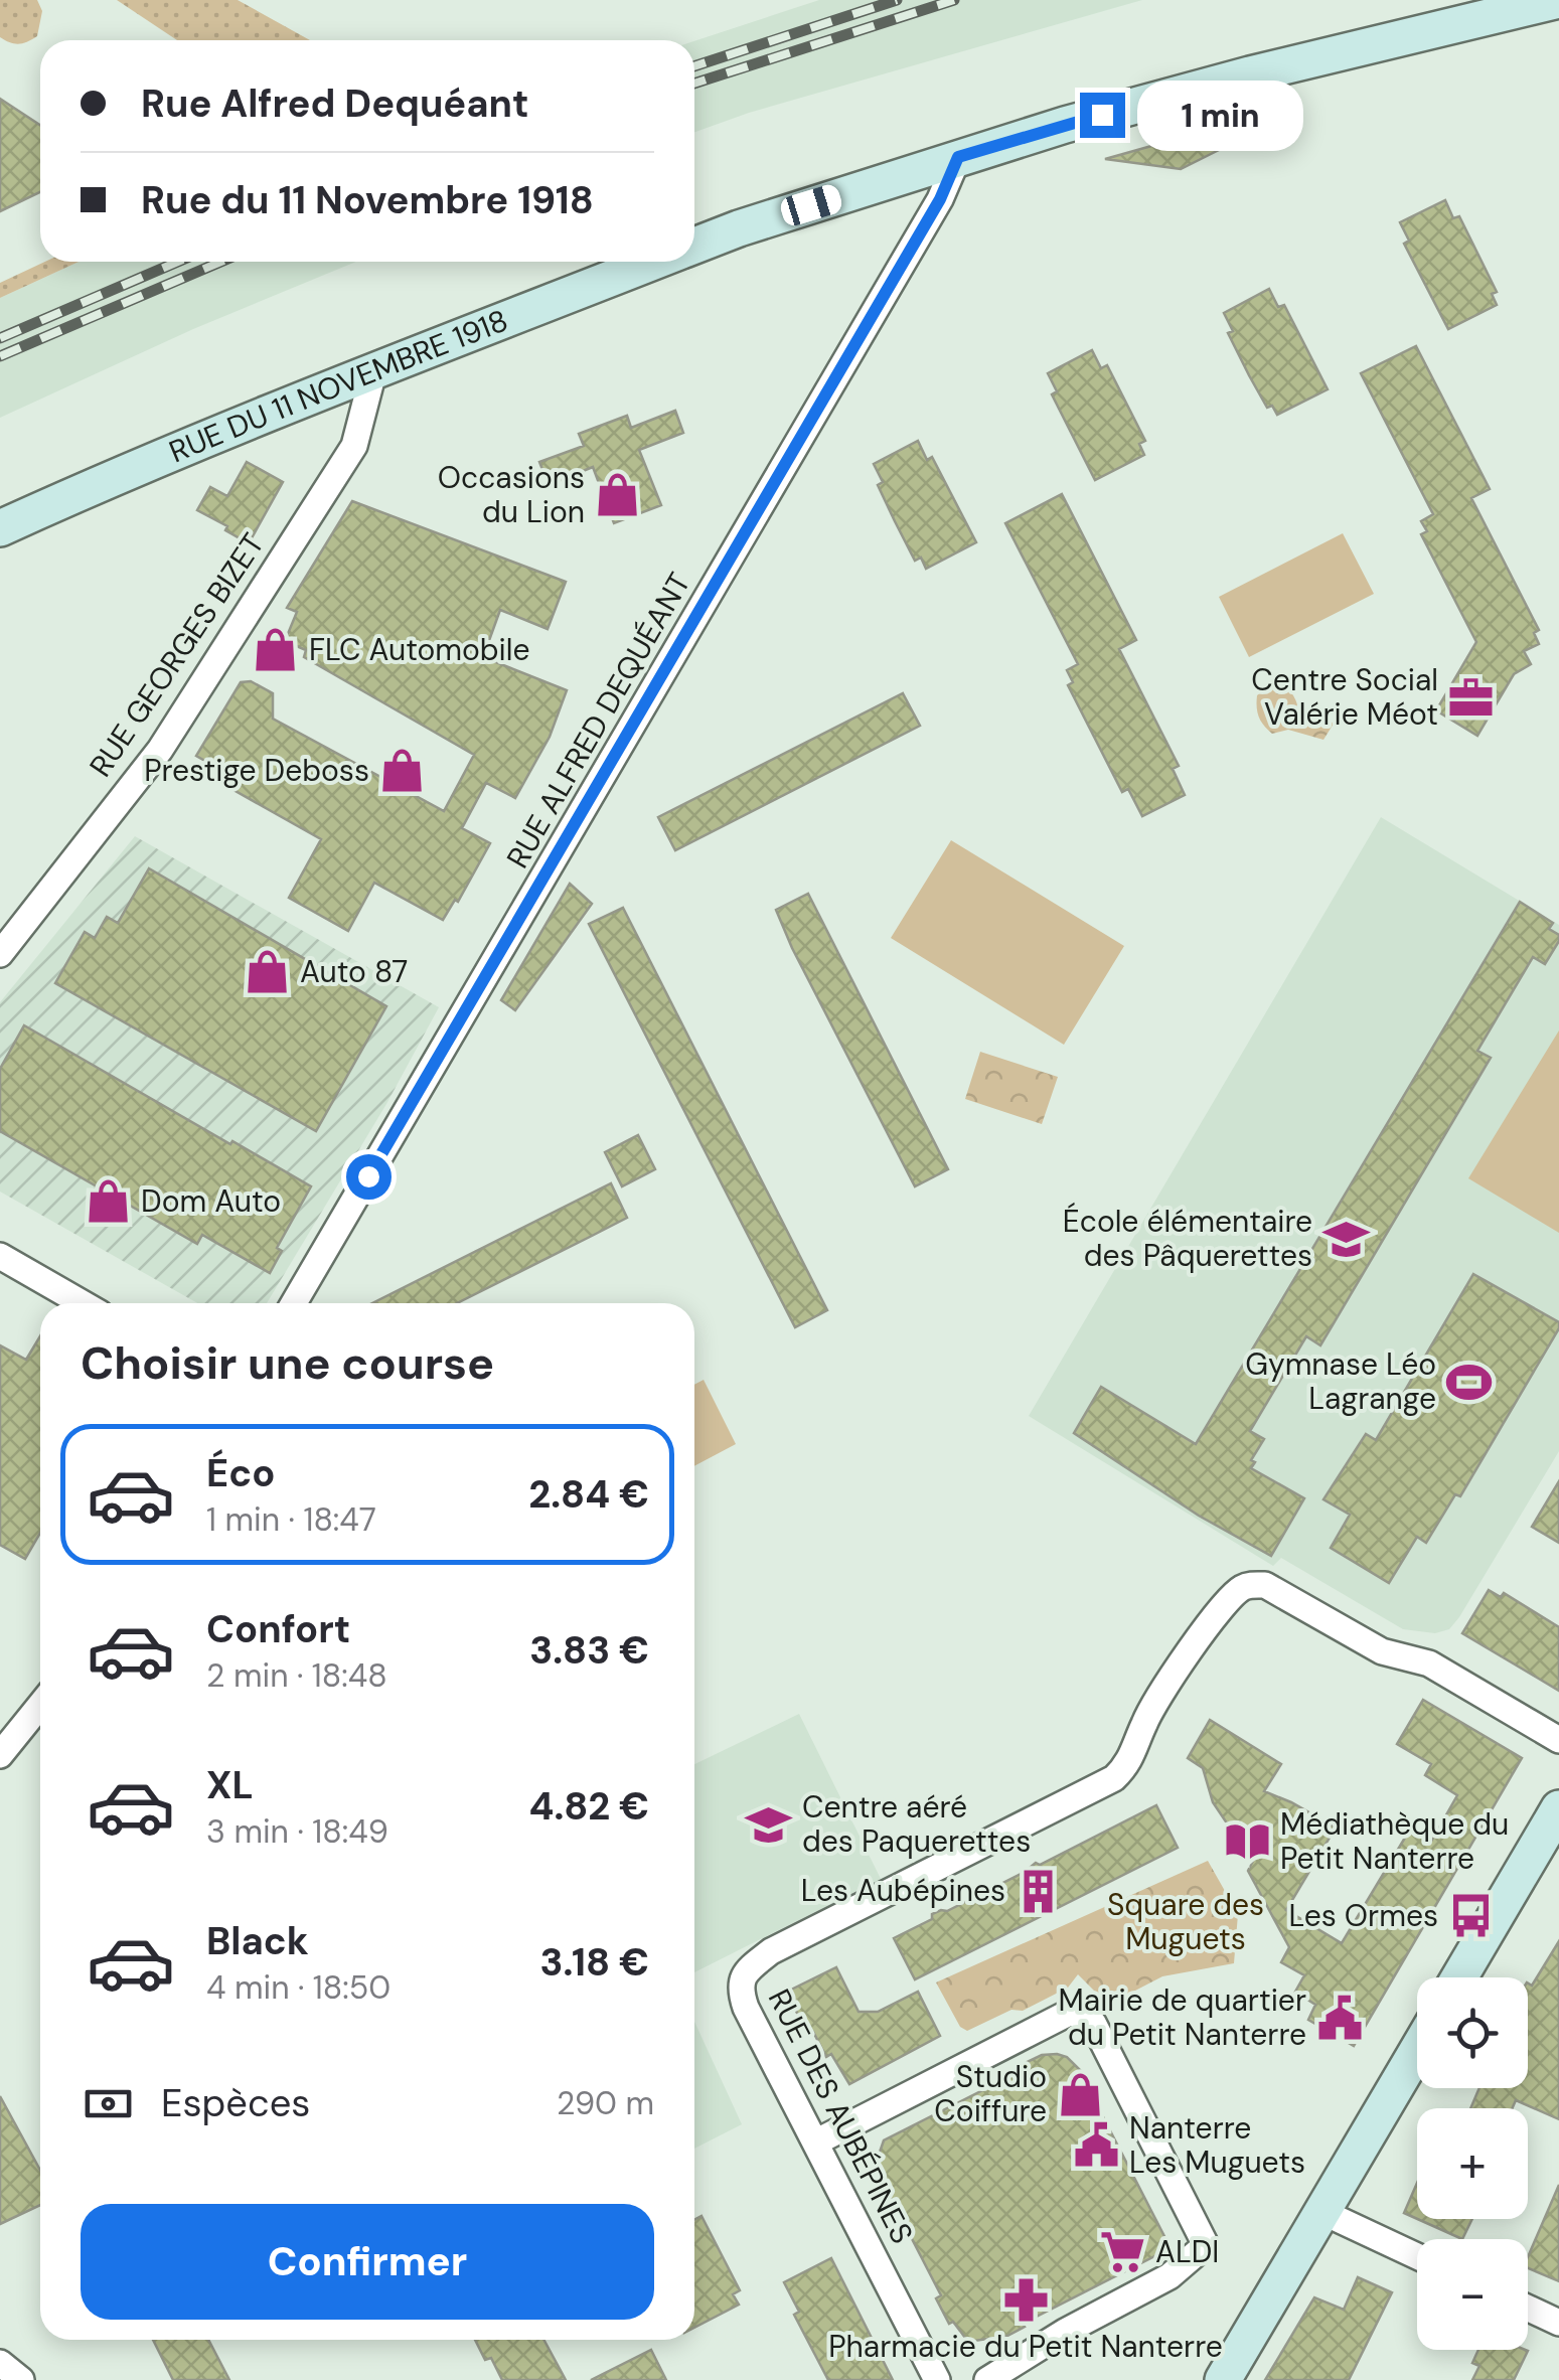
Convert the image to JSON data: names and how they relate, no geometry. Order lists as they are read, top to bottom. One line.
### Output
{"streets":{"street":["RUE DU 11 NOVEMBRE 1918","RUE GEORGES BIZET","RUE ALFRED DEQUÉANT","RUE DES AUBÉPINES"]},"crossings":[["RUE DU 11 NOVEMBRE 1918","RUE GEORGES BIZET"],["RUE DU 11 NOVEMBRE 1918","RUE ALFRED DEQUÉANT"]],"parks":["Square des Muguets"],"places":{"shop":["Occasions du Lion","FLC Automobile","Prestige Deboss","Auto 87","Dom Auto","Studio Coiffure"],"office":["Centre Social Valérie Méot"],"school or university":["École élémentaire des Pâquerettes","Centre aéré des Paquerettes"],"sports":["Gymnase Léo Lagrange"],"library":["Médiathèque du Petit Nanterre"],"building":["Les Aubépines"],"bus stop":["Les Ormes"],"public building":["Mairie de quartier du Petit Nanterre","Nanterre Les Muguets"],"supermarket":["ALDI"],"pharmacy":["Pharmacie du Petit Nanterre"]},"page":{"banner":["Rue Alfred Dequéant","Rue du 11 Novembre 1918"],"bubble":"1 min","heading":"Choisir une course","list":[{"name":"Éco","note":"1 min · 18:47","value":"2.84 €"},{"name":"Confort","note":"2 min · 18:48","value":"3.83 €"},{"name":"XL","note":"3 min · 18:49","value":"4.82 €"},{"name":"Black","note":"4 min · 18:50","value":"3.18 €"}],"map_buttons":["+","−"],"pay":["Espèces","290 m"],"buttons":"Confirmer"}}
